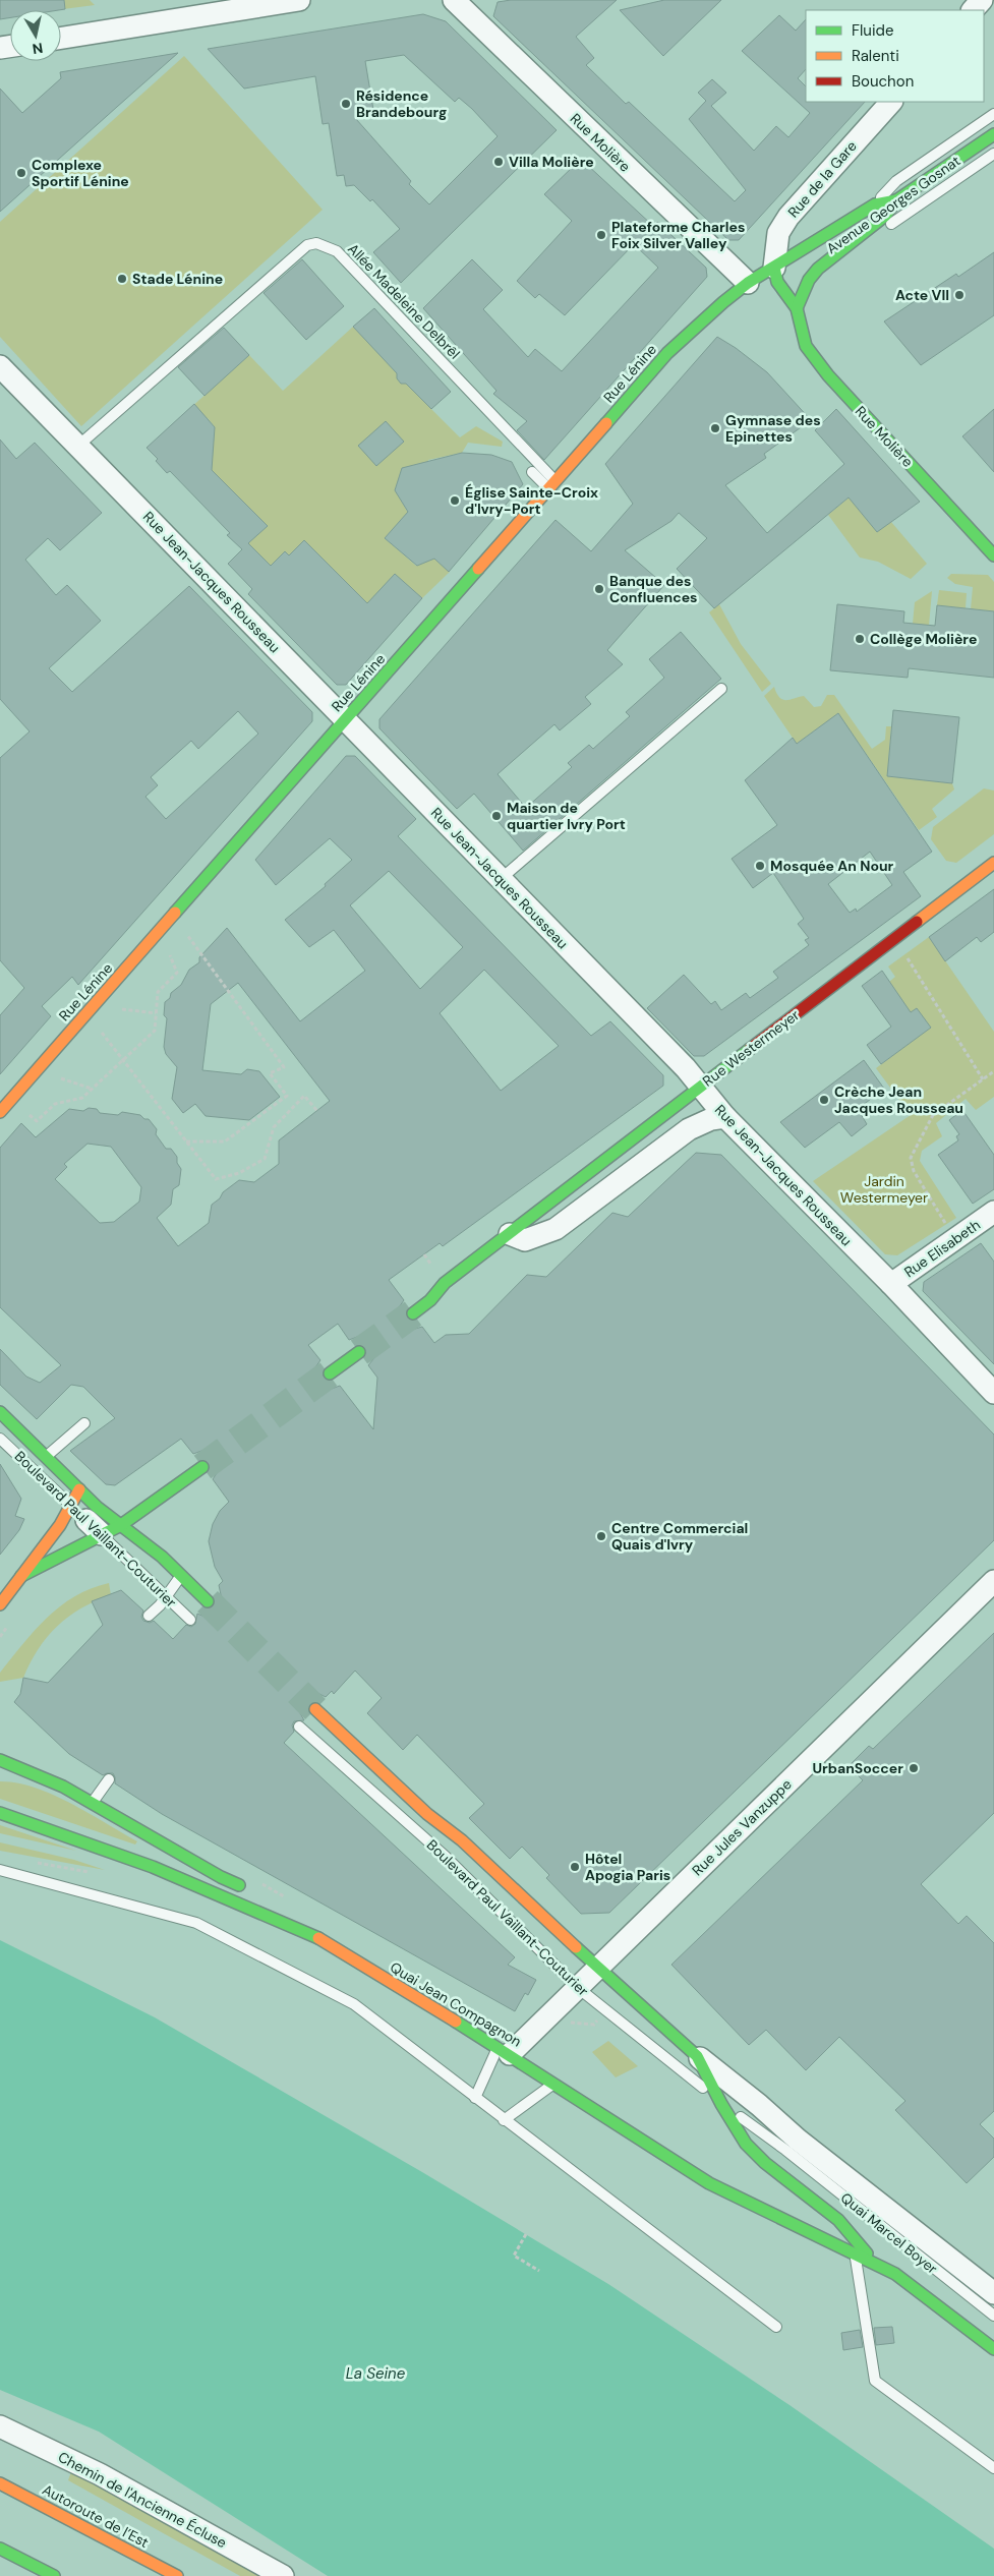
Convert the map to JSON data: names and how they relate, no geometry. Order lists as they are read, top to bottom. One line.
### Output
{"streets":{"main road":["Rue Molière","Avenue Georges Gosnat","Rue Lénine","Rue Westermeyer","Boulevard Paul Vaillant-Couturier","Quai Jean Compagnon","Quai Marcel Boyer","Autoroute de l’Est"],"street":["Rue de la Gare","Rue Jean-Jacques Rousseau","Rue Elisabeth","Rue Jules Vanzuppe","Chemin de l'Ancienne Écluse"],"lane":["Allée Madeleine Delbrêl"]},"crossings":[["Rue Molière","Rue de la Gare"],["Rue Molière","Avenue Georges Gosnat"],["Rue Molière","Rue Lénine"],["Rue de la Gare","Avenue Georges Gosnat"],["Allée Madeleine Delbrêl","Rue Lénine"],["Allée Madeleine Delbrêl","Rue Jean-Jacques Rousseau"],["Rue Lénine","Rue Jean-Jacques Rousseau"],["Rue Jean-Jacques Rousseau","Rue Westermeyer"],["Rue Jean-Jacques Rousseau","Rue Elisabeth"],["Boulevard Paul Vaillant-Couturier","Rue Jules Vanzuppe"],["Boulevard Paul Vaillant-Couturier","Quai Jean Compagnon"],["Boulevard Paul Vaillant-Couturier","Quai Marcel Boyer"],["Rue Jules Vanzuppe","Quai Jean Compagnon"],["Quai Jean Compagnon","Quai Marcel Boyer"]],"water":["La Seine"],"parks":["Jardin Westermeyer"],"places":["Résidence Brandebourg","Villa Molière","Complexe Sportif Lénine","Plateforme Charles Foix Silver Valley","Stade Lénine","Acte VII","Gymnase des Epinettes","Église Sainte-Croix d'Ivry-Port","Banque des Confluences","Collège Molière","Maison de quartier Ivry Port","Mosquée An Nour","Crèche Jean Jacques Rousseau","Centre Commercial Quais d'Ivry","UrbanSoccer","Hôtel Apogia Paris"],"legend":["Fluide","Ralenti","Bouchon"],"north":"bottom"}
